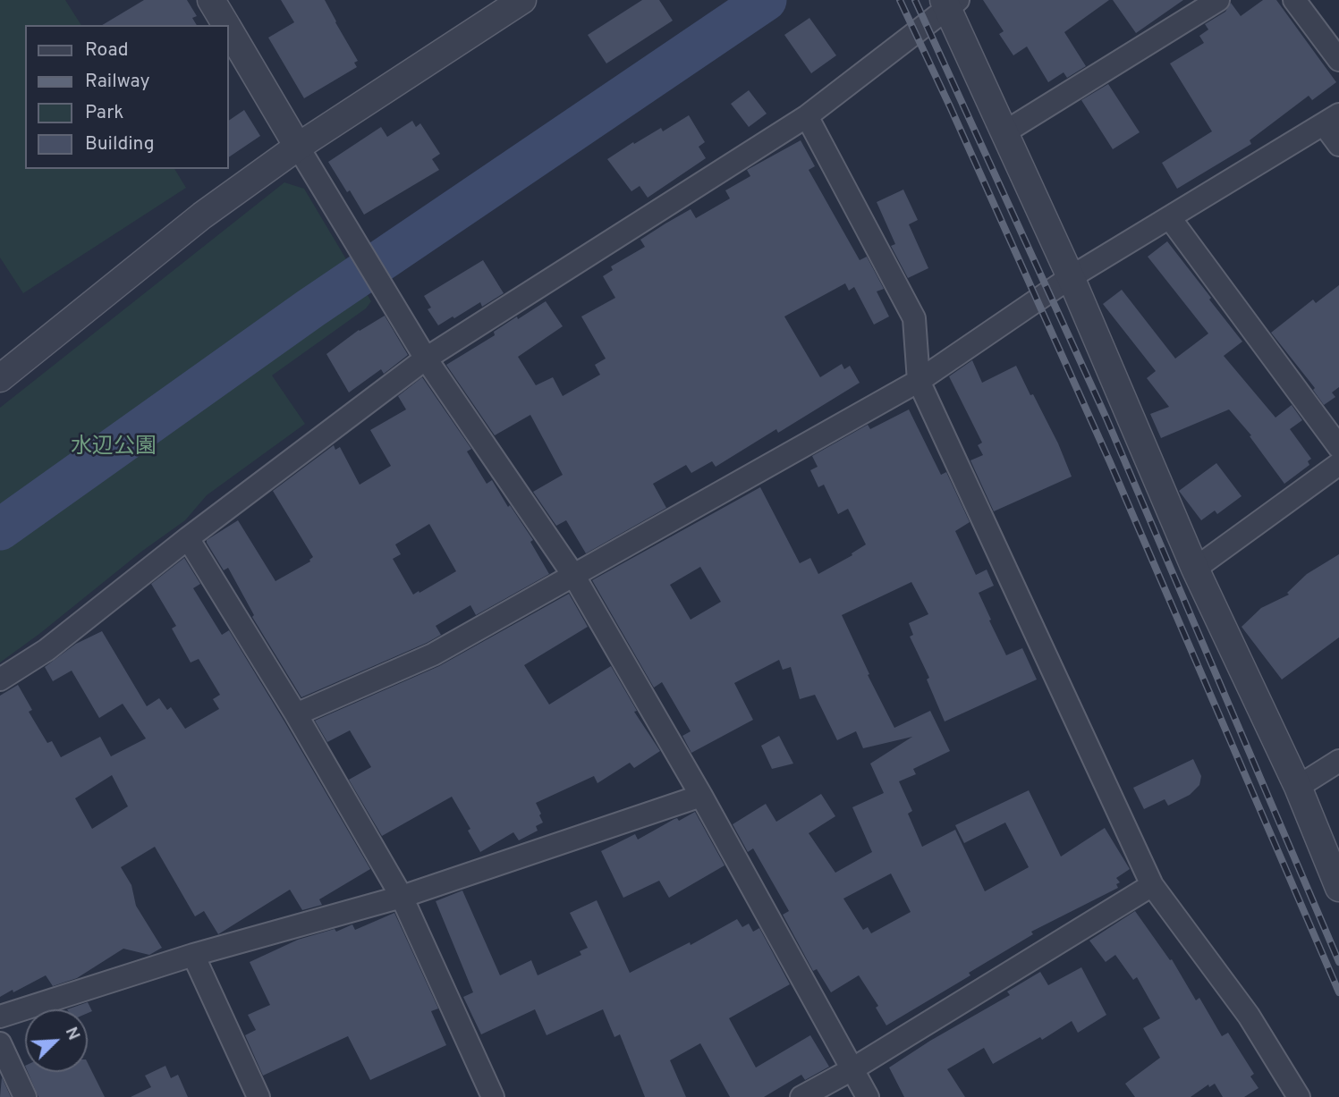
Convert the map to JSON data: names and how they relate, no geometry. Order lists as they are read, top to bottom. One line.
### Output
{"parks":["水辺公園"],"legend":["Road","Railway","Park","Building"],"north":"top right"}
